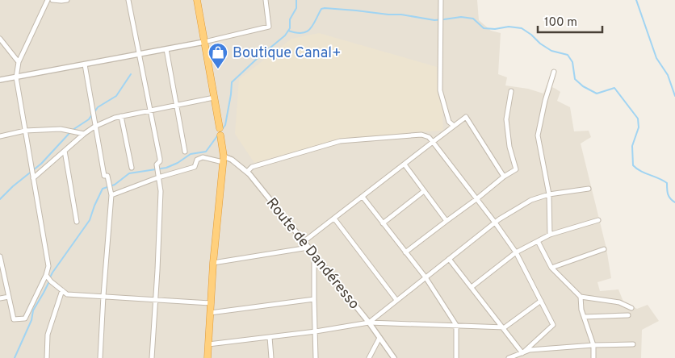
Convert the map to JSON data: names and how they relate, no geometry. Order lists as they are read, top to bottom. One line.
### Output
{"streets":{"street":["Route de Dandéresso"]},"places":{"shop":["Boutique Canal+"]},"scale_bar":"100 m"}
